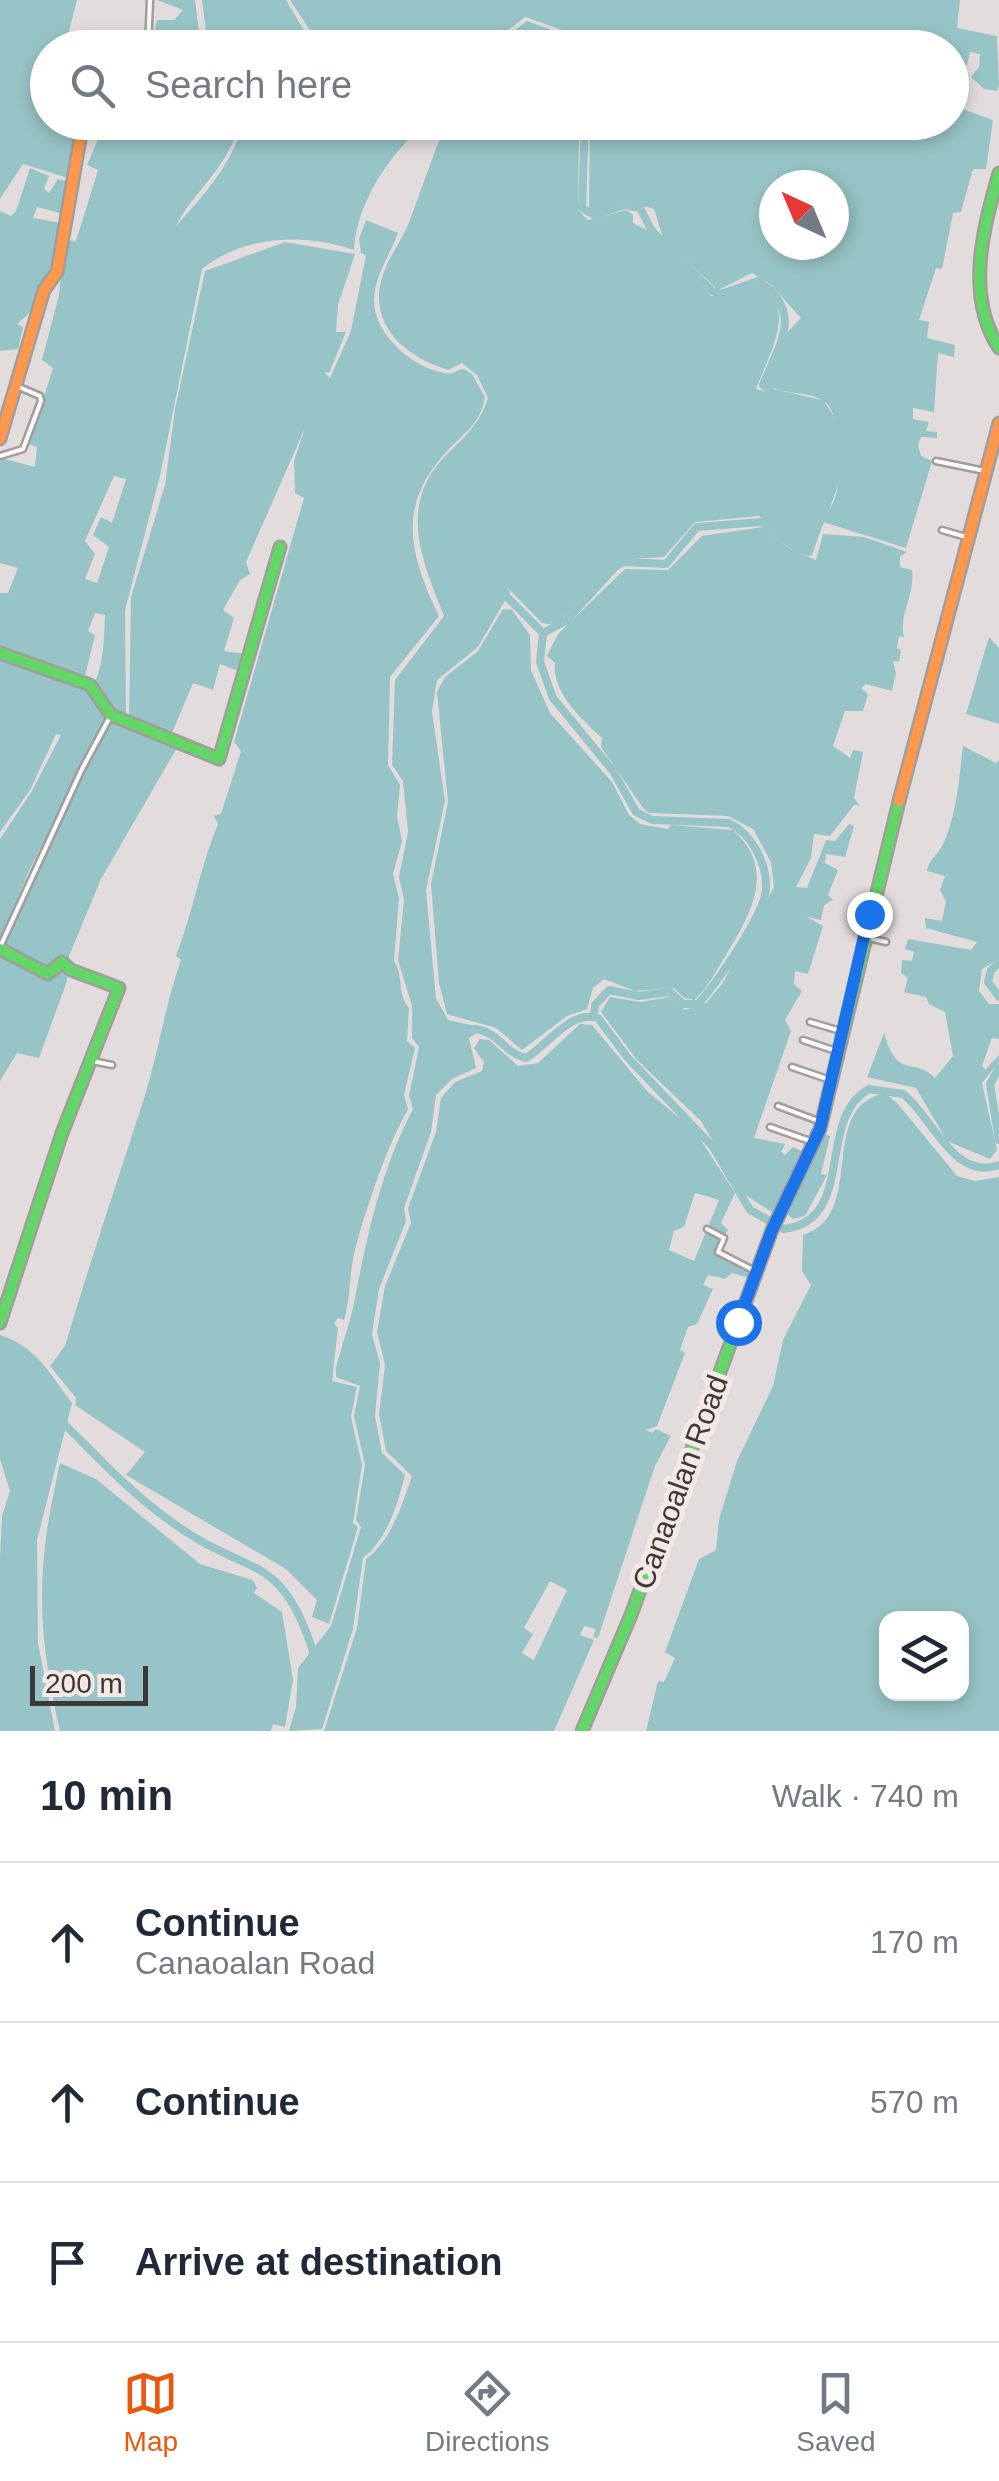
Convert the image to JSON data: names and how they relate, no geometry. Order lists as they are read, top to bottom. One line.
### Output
{"streets":{"street":["Canaoalan Road"]},"scale_bar":"200 m","north":"top left","page":{"search":"Search here","scale":"200 m","heading":["10 min","Walk · 740 m"],"list":[["Continue","Canaoalan Road","170 m"],["Continue","570 m"],"Arrive at destination"],"nav":["Map","Directions","Saved"]}}
